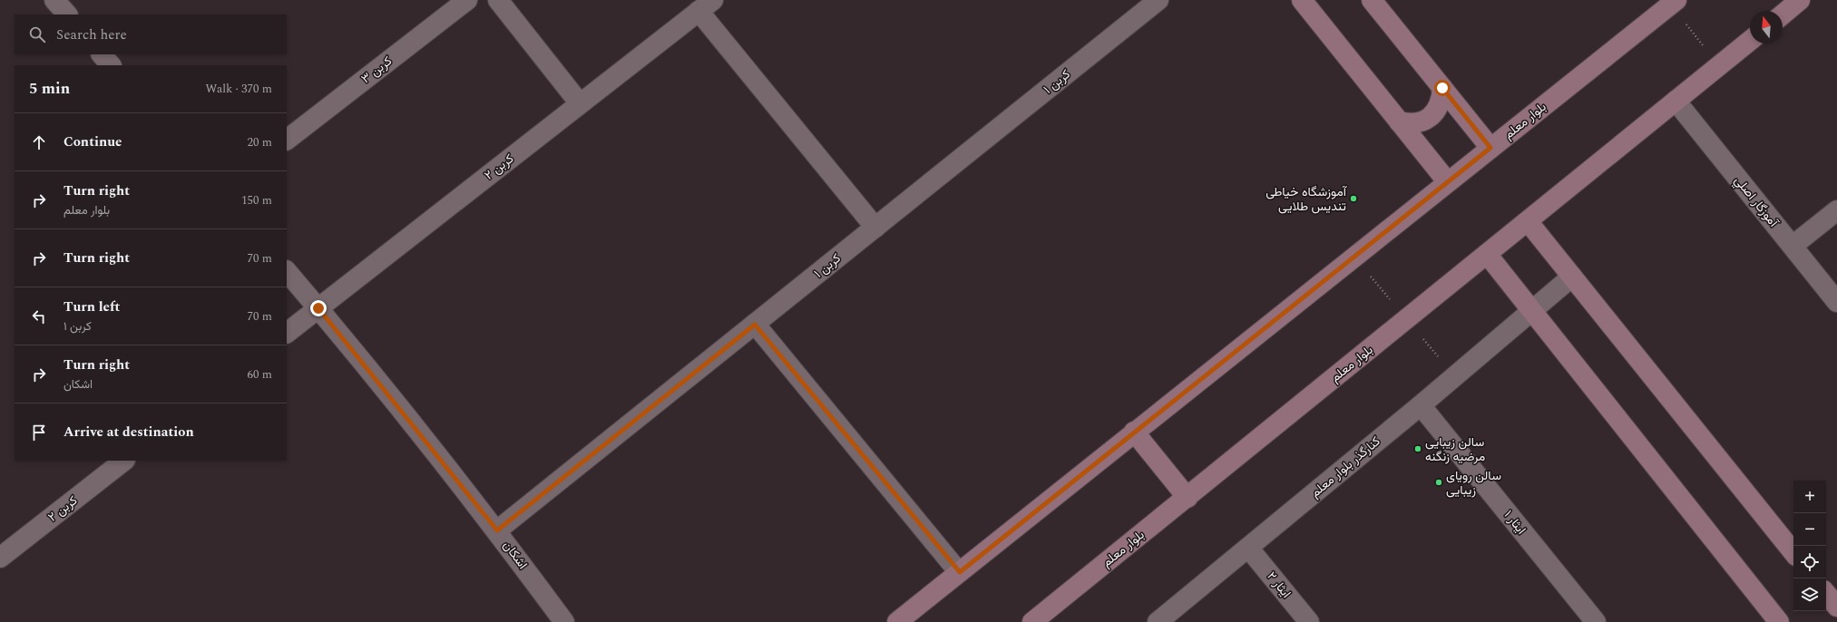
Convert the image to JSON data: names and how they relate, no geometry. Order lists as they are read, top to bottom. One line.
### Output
{"streets":{"main road":["بلوار معلم"],"street":["کربن ۳","کربن ۱","کربن ۲","آموزگار اصلي","کنارگذر بلوار معلم","ایثار ۱","اشکان","ایثار ۲"]},"crossings":[["کربن ۱","اشکان"],["بلوار معلم","آموزگار اصلي"],["کربن ۲","اشکان"],["کنارگذر بلوار معلم","ایثار ۱"],["کنارگذر بلوار معلم","ایثار ۲"]],"places":["آموزشگاه خیاطی تندیس طلایی","سالن زیبایی مرضیه زنگنه","سالن رویای زیبایی"],"north":"top","page":{"search":"Search here","heading":["5 min","Walk · 370 m"],"list":[["Continue","20 m"],["Turn right","بلوار معلم","150 m"],["Turn right","70 m"],["Turn left","کربن ۱","70 m"],["Turn right","اشکان","60 m"],"Arrive at destination"],"map_buttons":["+","−"]}}
